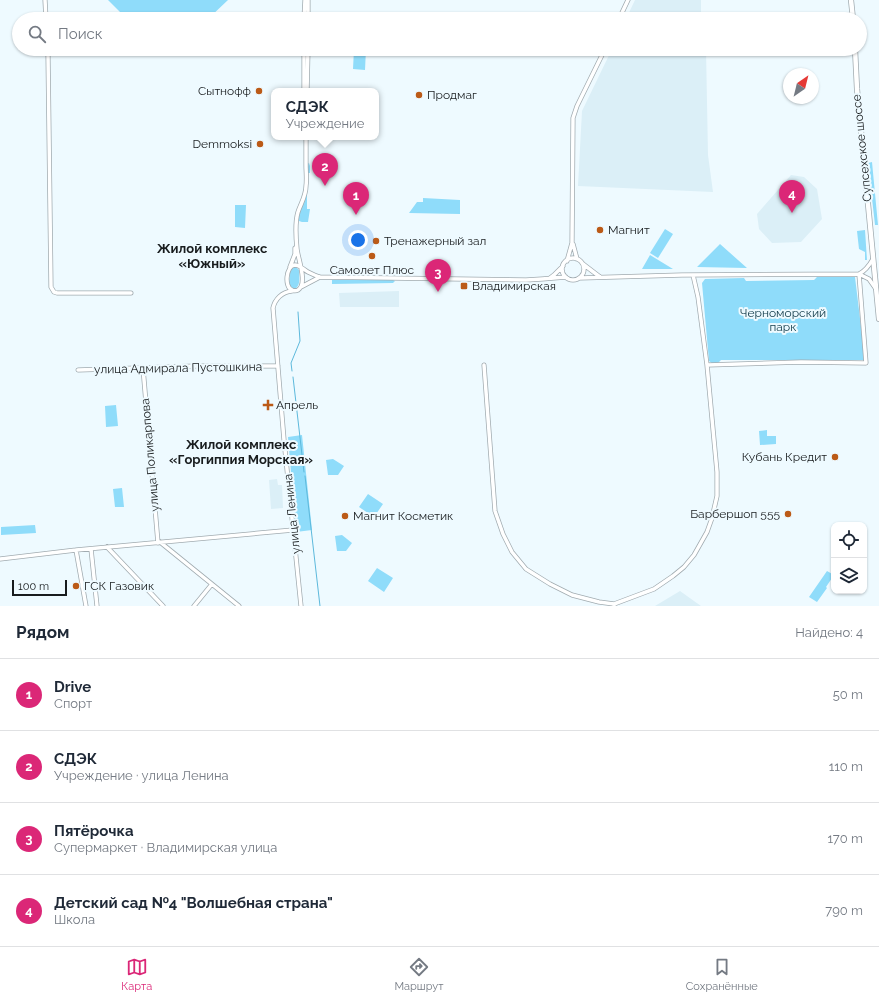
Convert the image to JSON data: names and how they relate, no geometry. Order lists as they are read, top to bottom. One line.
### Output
{"streets":{"main road":["Супсехское шоссе"],"street":["улица Адмирала Пустошкина","улица Поликарпова","улица Ленина"]},"crossings":[["улица Адмирала Пустошкина","улица Поликарпова"],["улица Адмирала Пустошкина","улица Ленина"]],"districts":["Жилой комплекс «Южный»","Жилой комплекс «Горгиппия Морская»"],"parks":["Черноморский парк"],"places":{"other":["Сытнофф","Продмаг","Demmoksi","Магнит","Тренажерный зал","Самолет Плюс","Кубань Кредит","Барбершоп 555","Магнит Косметик","ГСК Газовик"],"transit":["Владимирская"],"health":["Апрель"]},"scale_bar":"100 m","north":"top right","page":{"search":"Поиск","popup":["СДЭК","Учреждение"],"pins":["2","4","1","3"],"scale":"100 m","heading":["Рядом","Найдено: 4"],"list":[{"mark":"1","name":"Drive","note":"Спорт","value":"50 m"},{"mark":"2","name":"СДЭК","note":"Учреждение · улица Ленина","value":"110 m"},{"mark":"3","name":"Пятёрочка","note":"Супермаркет · Владимирская улица","value":"170 m"},{"mark":"4","name":"Детский сад №4 \"Волшебная страна\"","note":"Школа","value":"790 m"}],"nav":["Карта","Маршрут","Сохранённые"]}}
